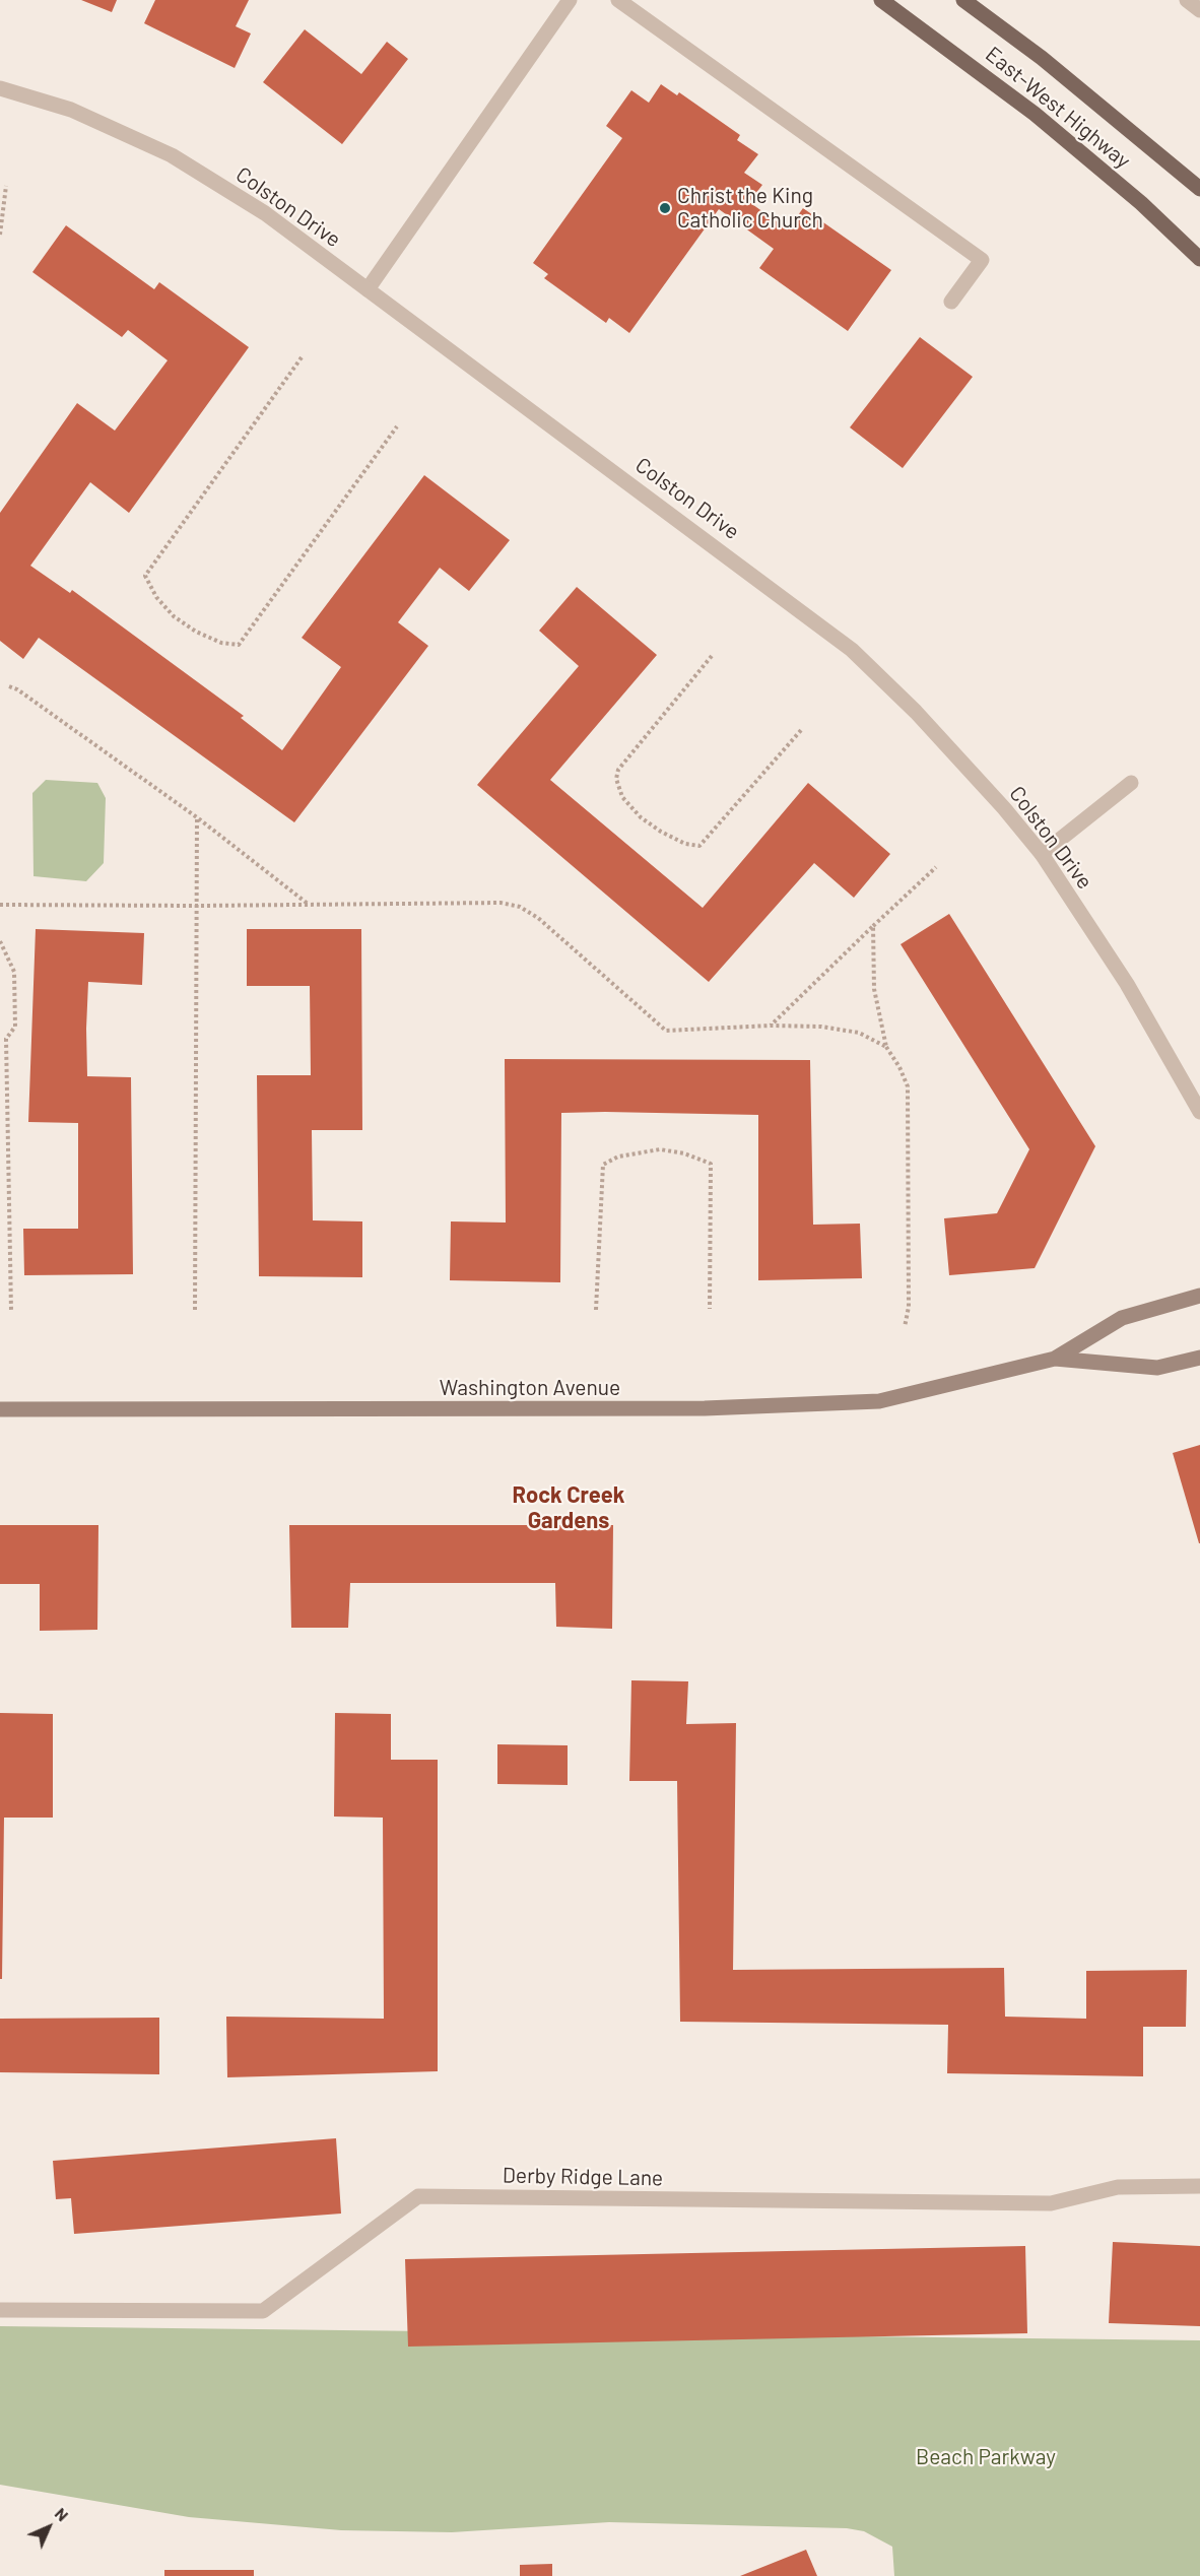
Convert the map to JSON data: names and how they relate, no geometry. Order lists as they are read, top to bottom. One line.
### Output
{"streets":{"main road":["East-West Highway"],"street":["Colston Drive","Washington Avenue","Derby Ridge Lane"]},"districts":["Rock Creek Gardens"],"parks":["Beach Parkway"],"places":["Christ the King Catholic Church"],"north":"top right"}
